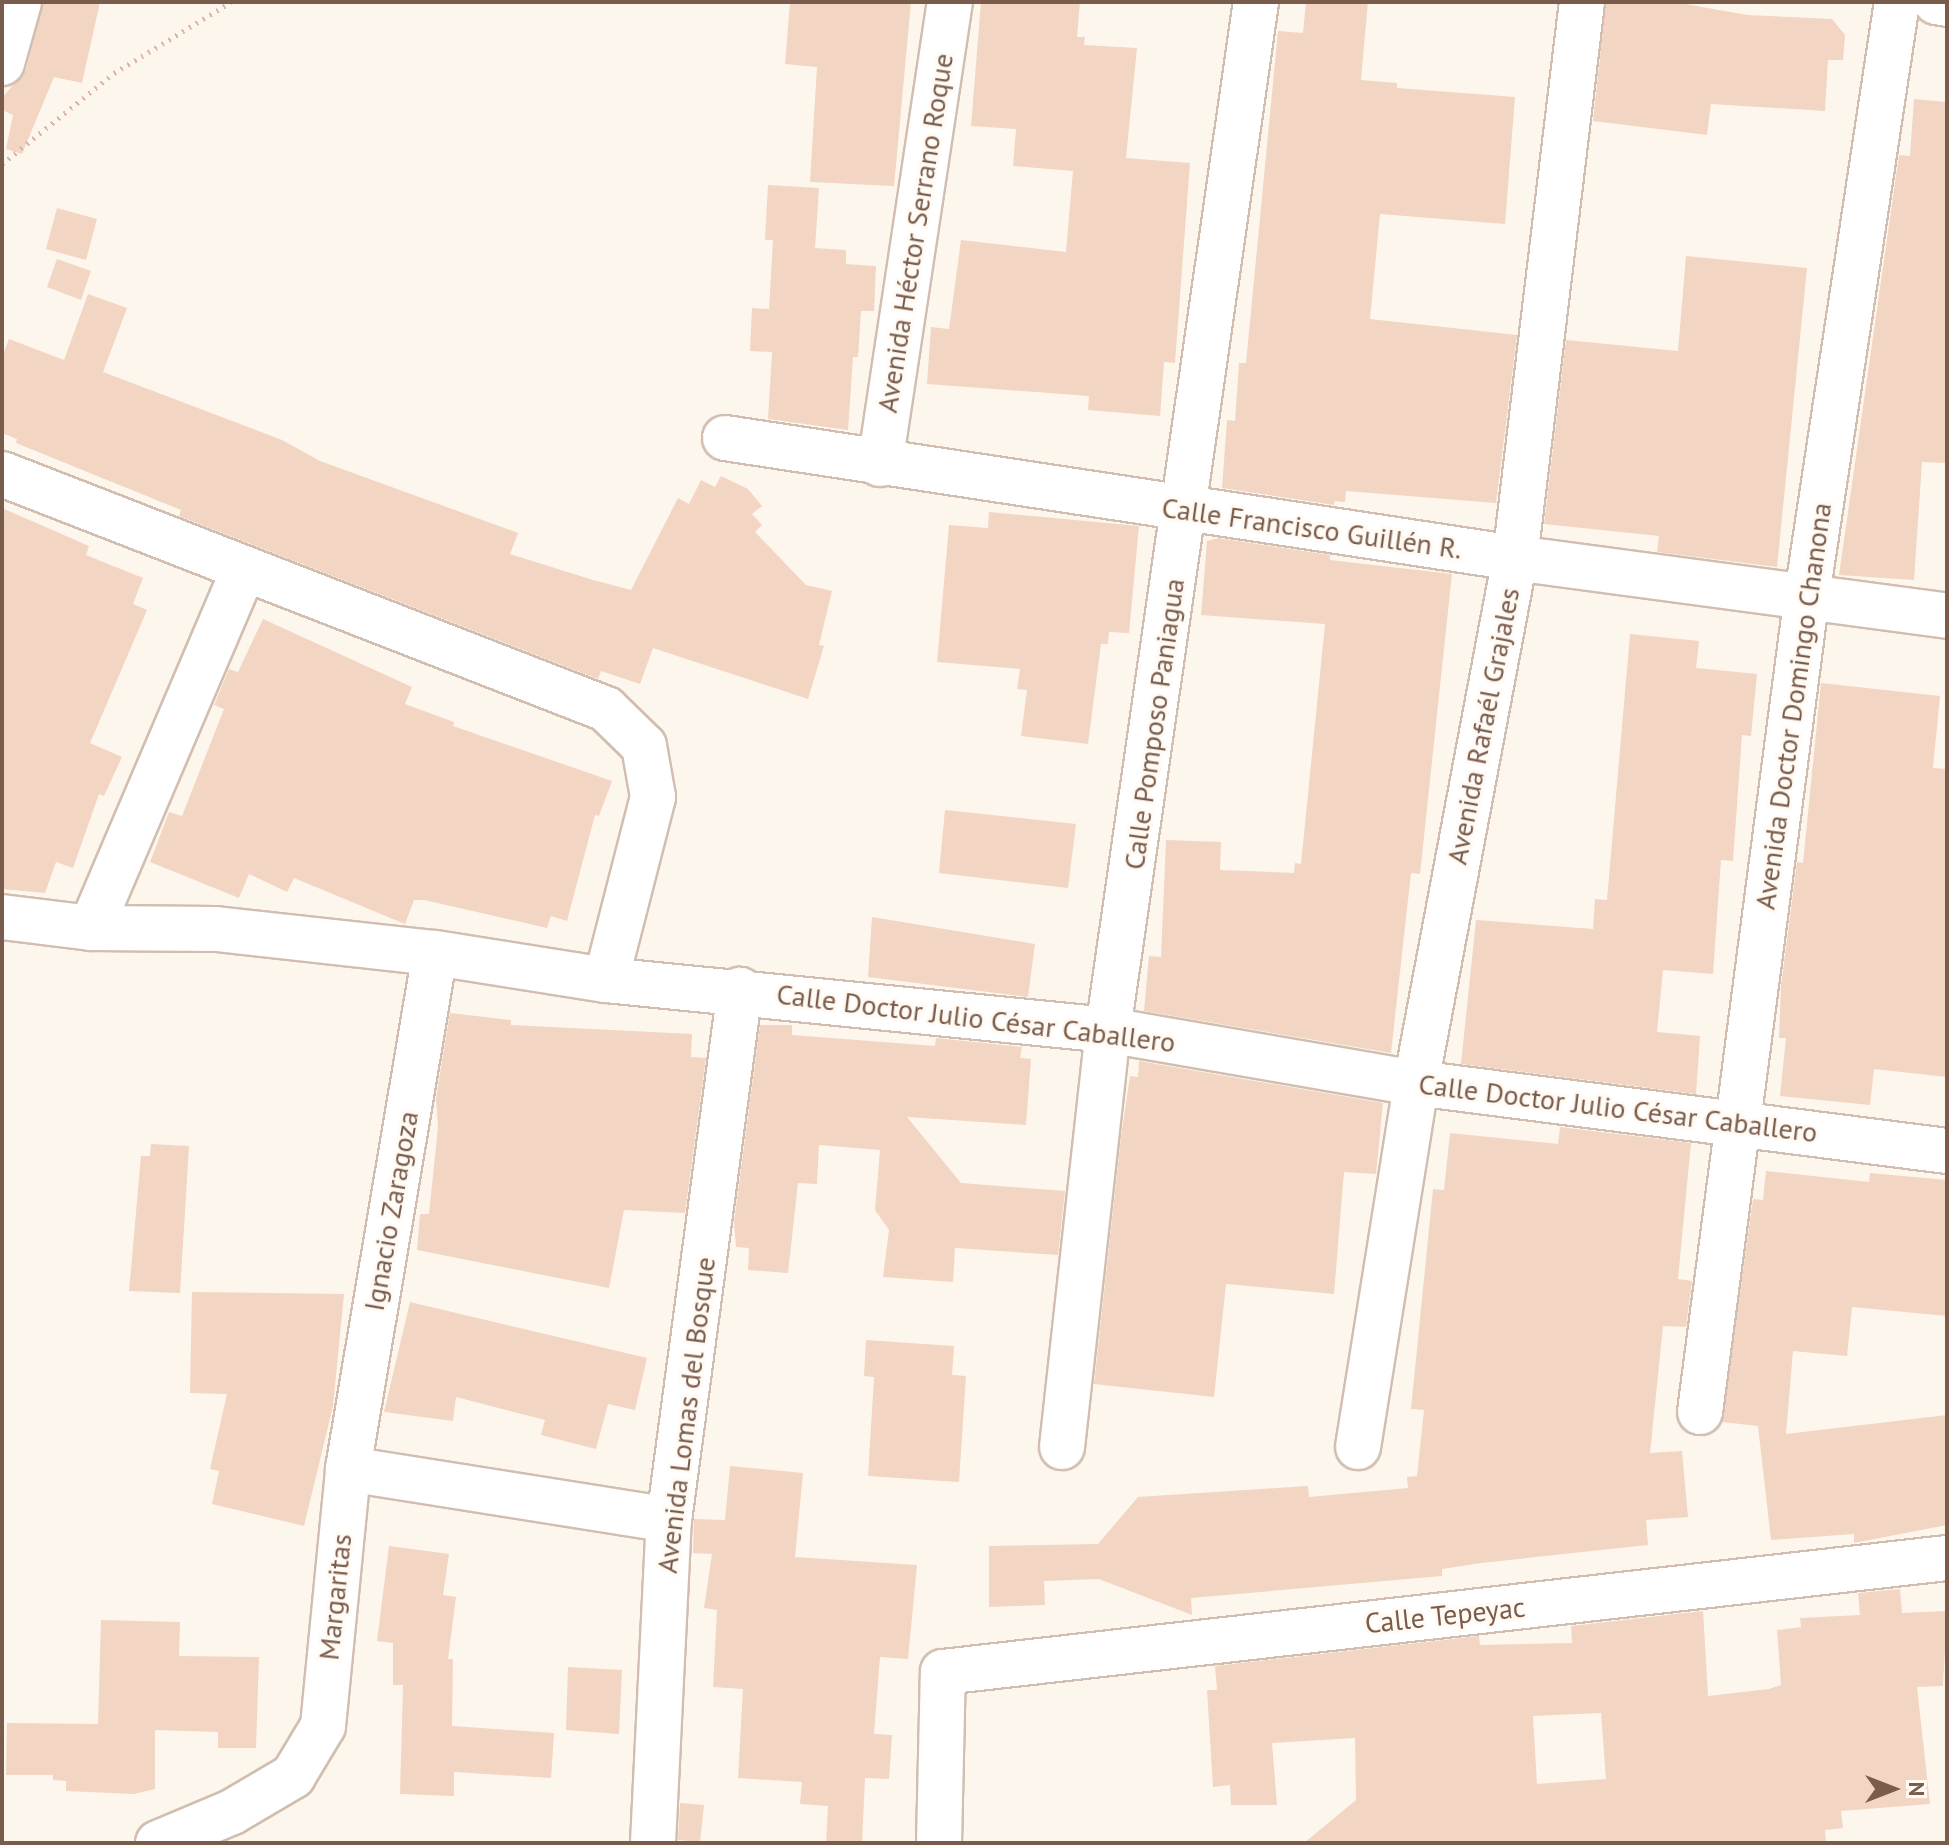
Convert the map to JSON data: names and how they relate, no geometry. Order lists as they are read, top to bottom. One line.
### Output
{"streets":{"street":["Avenida Héctor Serrano Roque","Calle Francisco Guillén R.","Avenida Doctor Domingo Chanona","Calle Pomposo Paniagua","Avenida Rafaél Grajales","Calle Doctor Julio César Caballero","Ignacio Zaragoza","Avenida Lomas del Bosque","Margaritas","Calle Tepeyac"]},"crossings":[["Avenida Héctor Serrano Roque","Calle Francisco Guillén R."],["Calle Francisco Guillén R.","Avenida Doctor Domingo Chanona"],["Calle Francisco Guillén R.","Calle Pomposo Paniagua"],["Calle Francisco Guillén R.","Avenida Rafaél Grajales"],["Avenida Doctor Domingo Chanona","Calle Doctor Julio César Caballero"],["Calle Pomposo Paniagua","Calle Doctor Julio César Caballero"],["Avenida Rafaél Grajales","Calle Doctor Julio César Caballero"],["Calle Doctor Julio César Caballero","Ignacio Zaragoza"],["Calle Doctor Julio César Caballero","Avenida Lomas del Bosque"],["Ignacio Zaragoza","Margaritas"]],"north":"right"}
